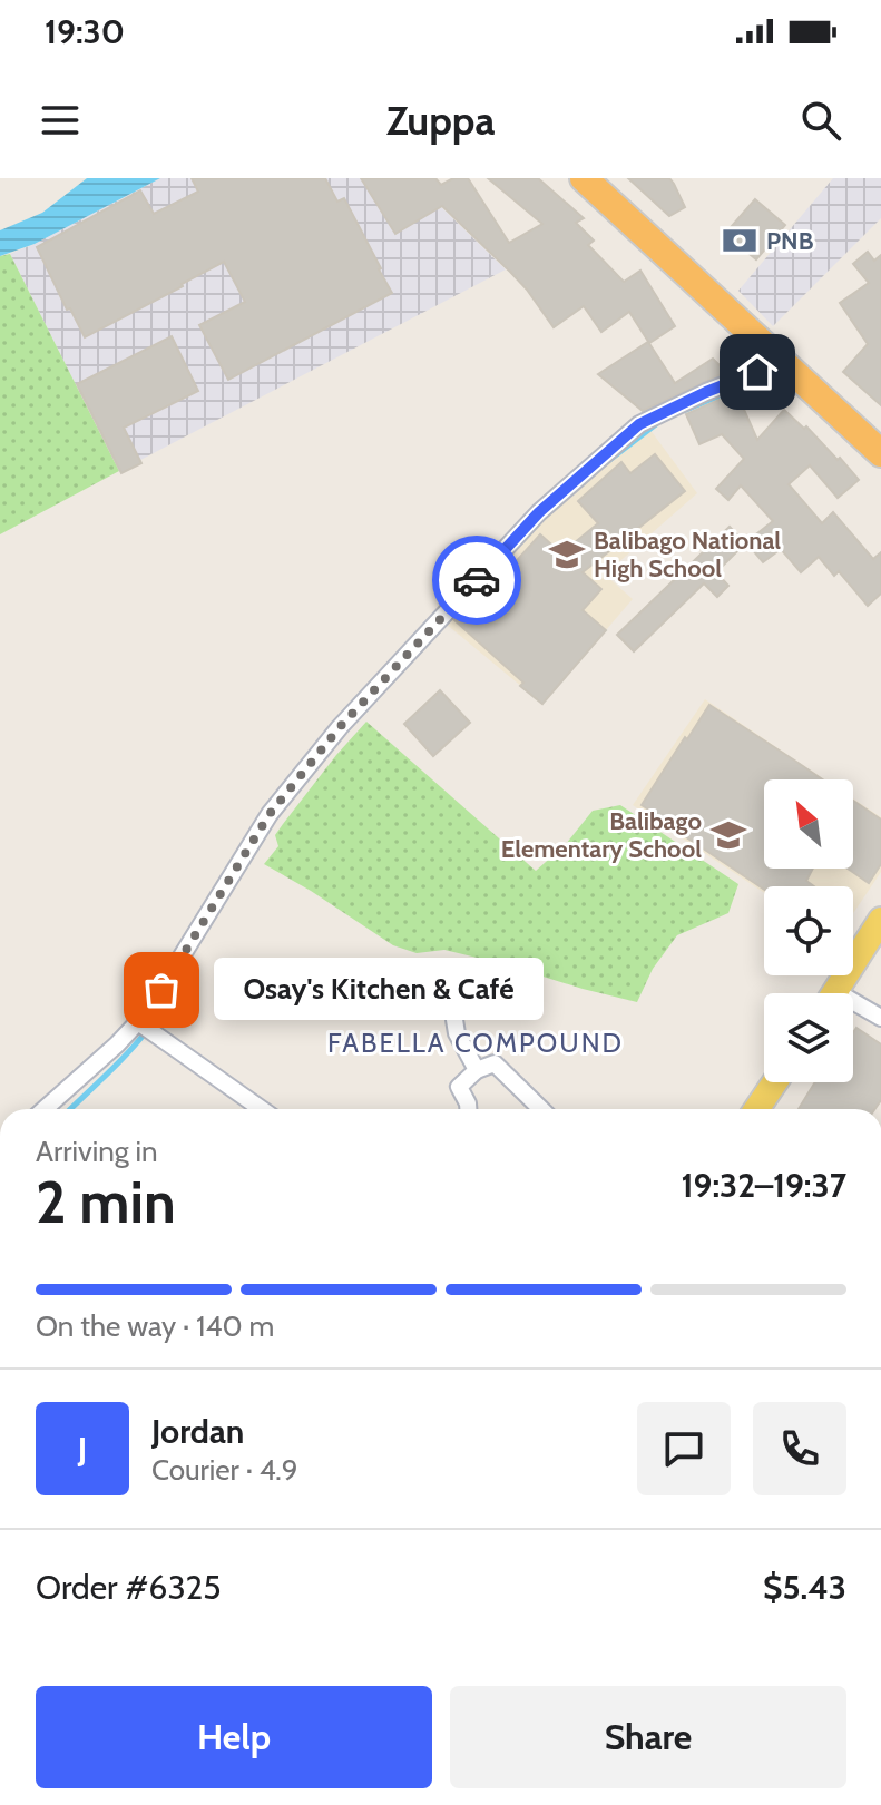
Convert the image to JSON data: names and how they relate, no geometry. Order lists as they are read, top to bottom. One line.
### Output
{"districts":["FABELLA COMPOUND"],"places":{"bank":["PNB"],"school or university":["Balibago National High School","Balibago Elementary School"],"other":["Osay's Kitchen & Café"]},"north":"top left","page":{"status":"19:30","header":"Zuppa","bubble":"Osay's Kitchen & Café","heading":["2 min","Arriving in","19:32–19:37"],"panel":["Jordan","Courier · 4.9","Order #6325","$5.43"],"bar":"On the way · 140 m","round":"J","buttons":["Help","Share"]}}
